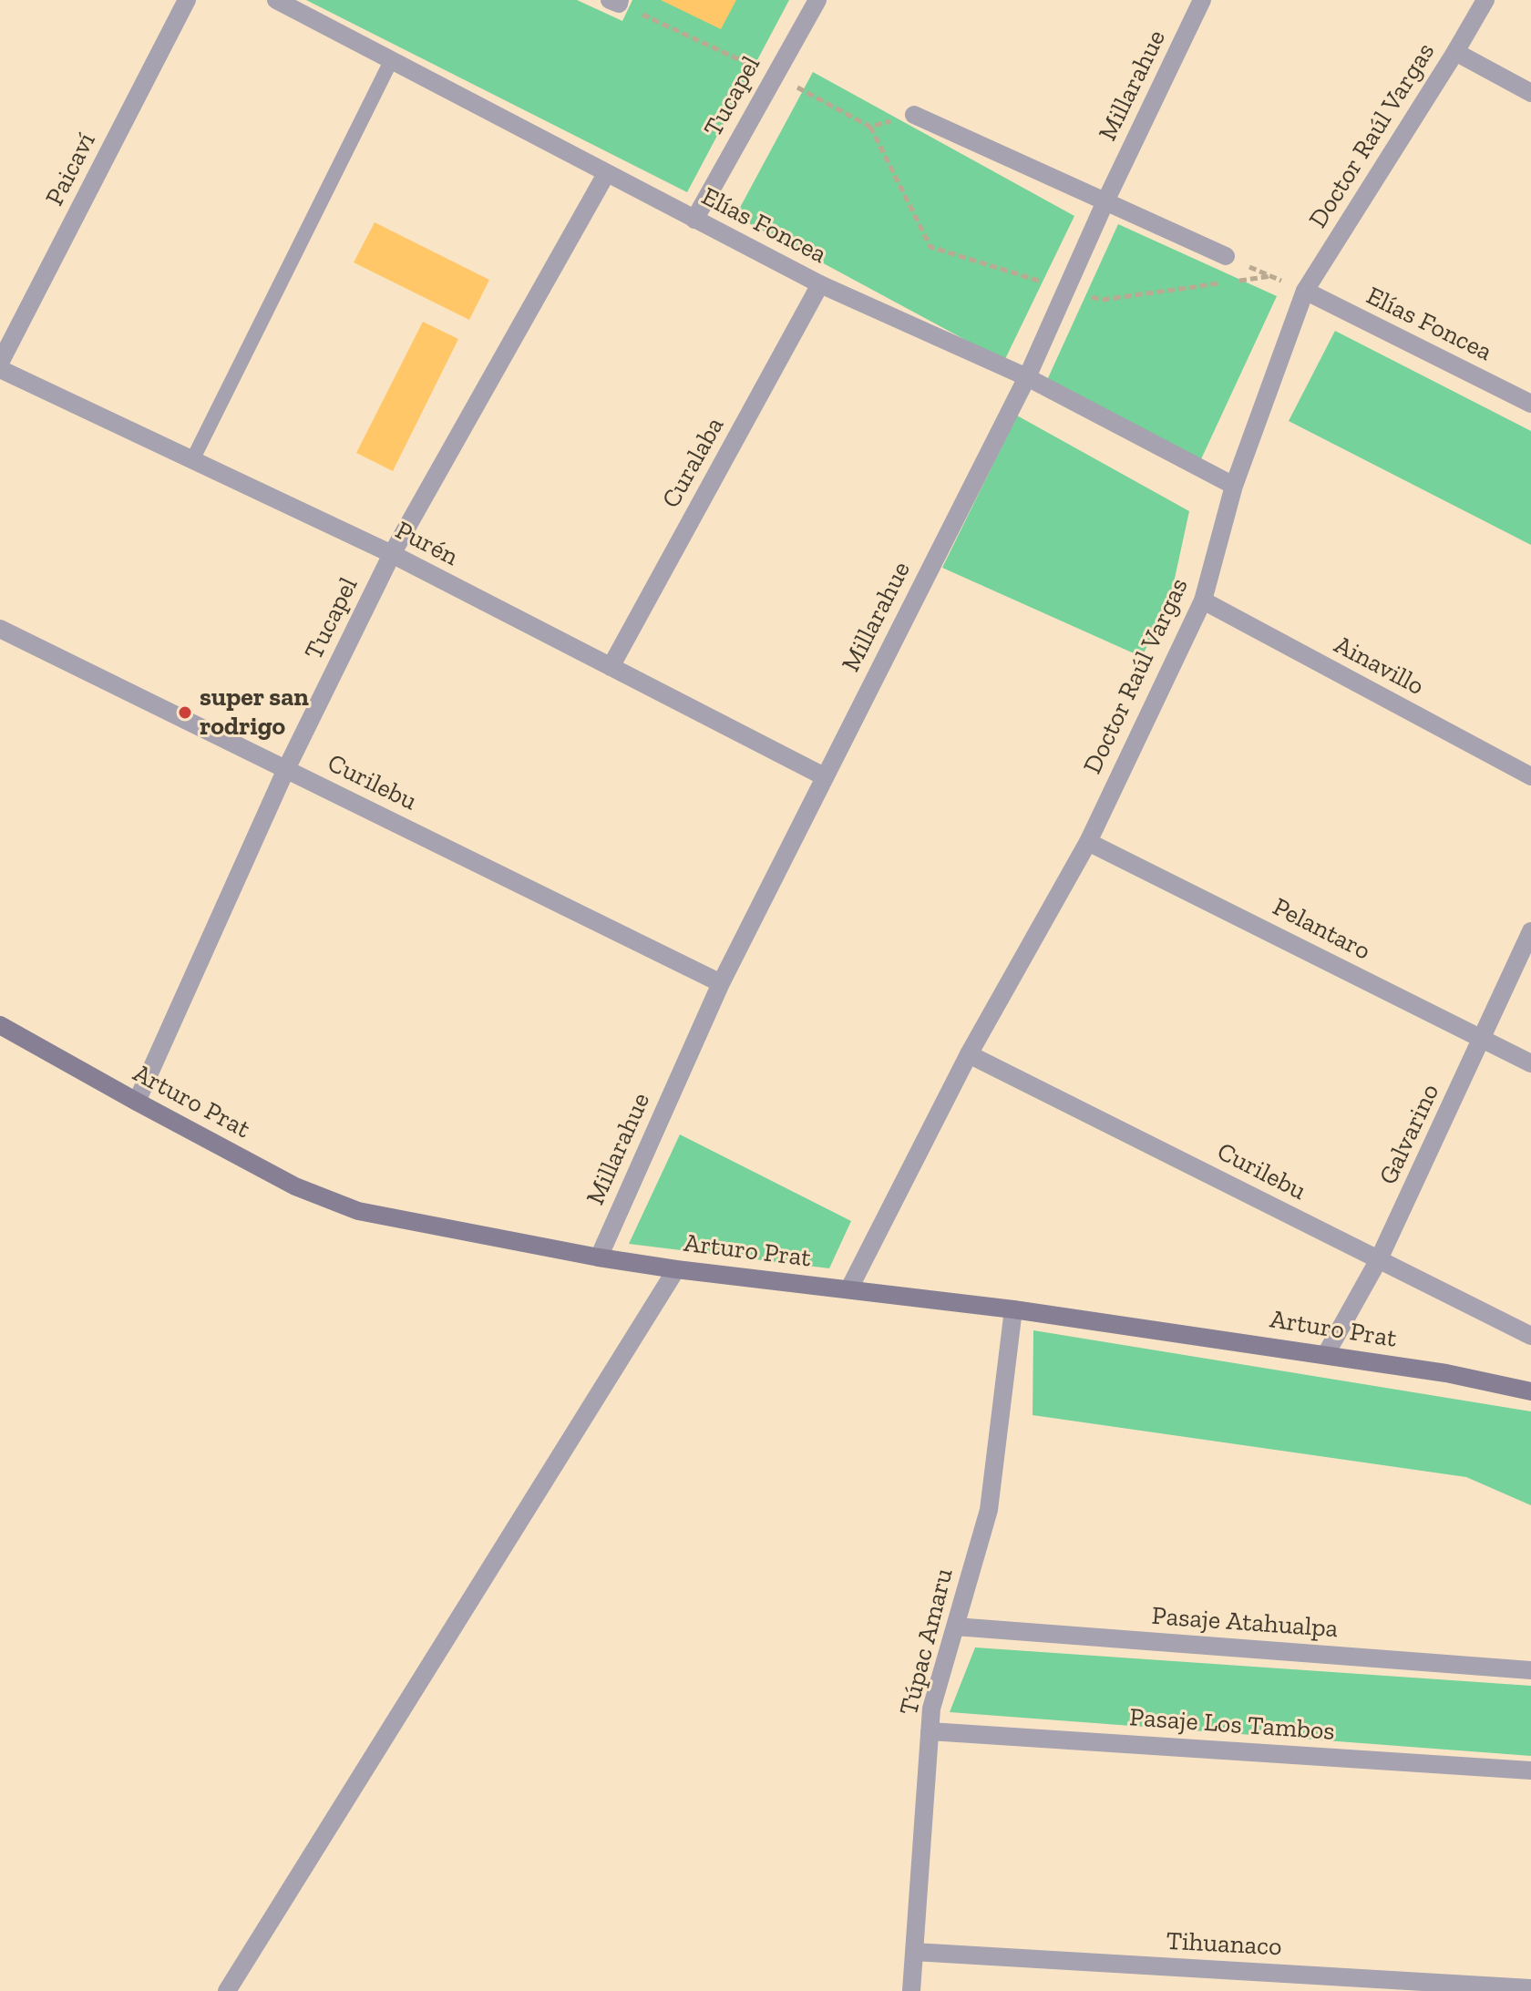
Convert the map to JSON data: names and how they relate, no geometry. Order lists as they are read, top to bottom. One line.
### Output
{"streets":{"main road":["Arturo Prat"],"street":["Millarahue","Tucapel","Doctor Raúl Vargas","Paicaví","Elías Foncea","Curalaba","Purén","Ainavillo","Curilebu","Pelantaro","Galvarino","Pasaje Atahualpa","Túpac Amaru","Pasaje Los Tambos","Tihuanaco"]},"crossings":[["Millarahue","Elías Foncea"],["Millarahue","Purén"],["Millarahue","Curilebu"],["Millarahue","Arturo Prat"],["Tucapel","Elías Foncea"],["Tucapel","Purén"],["Tucapel","Curilebu"],["Tucapel","Arturo Prat"],["Doctor Raúl Vargas","Elías Foncea"],["Doctor Raúl Vargas","Ainavillo"],["Doctor Raúl Vargas","Curilebu"],["Doctor Raúl Vargas","Pelantaro"],["Doctor Raúl Vargas","Arturo Prat"],["Elías Foncea","Curalaba"],["Curalaba","Purén"],["Curilebu","Galvarino"],["Pelantaro","Galvarino"],["Arturo Prat","Galvarino"],["Arturo Prat","Túpac Amaru"],["Pasaje Atahualpa","Túpac Amaru"],["Túpac Amaru","Pasaje Los Tambos"],["Túpac Amaru","Tihuanaco"]],"places":["super san rodrigo"]}
